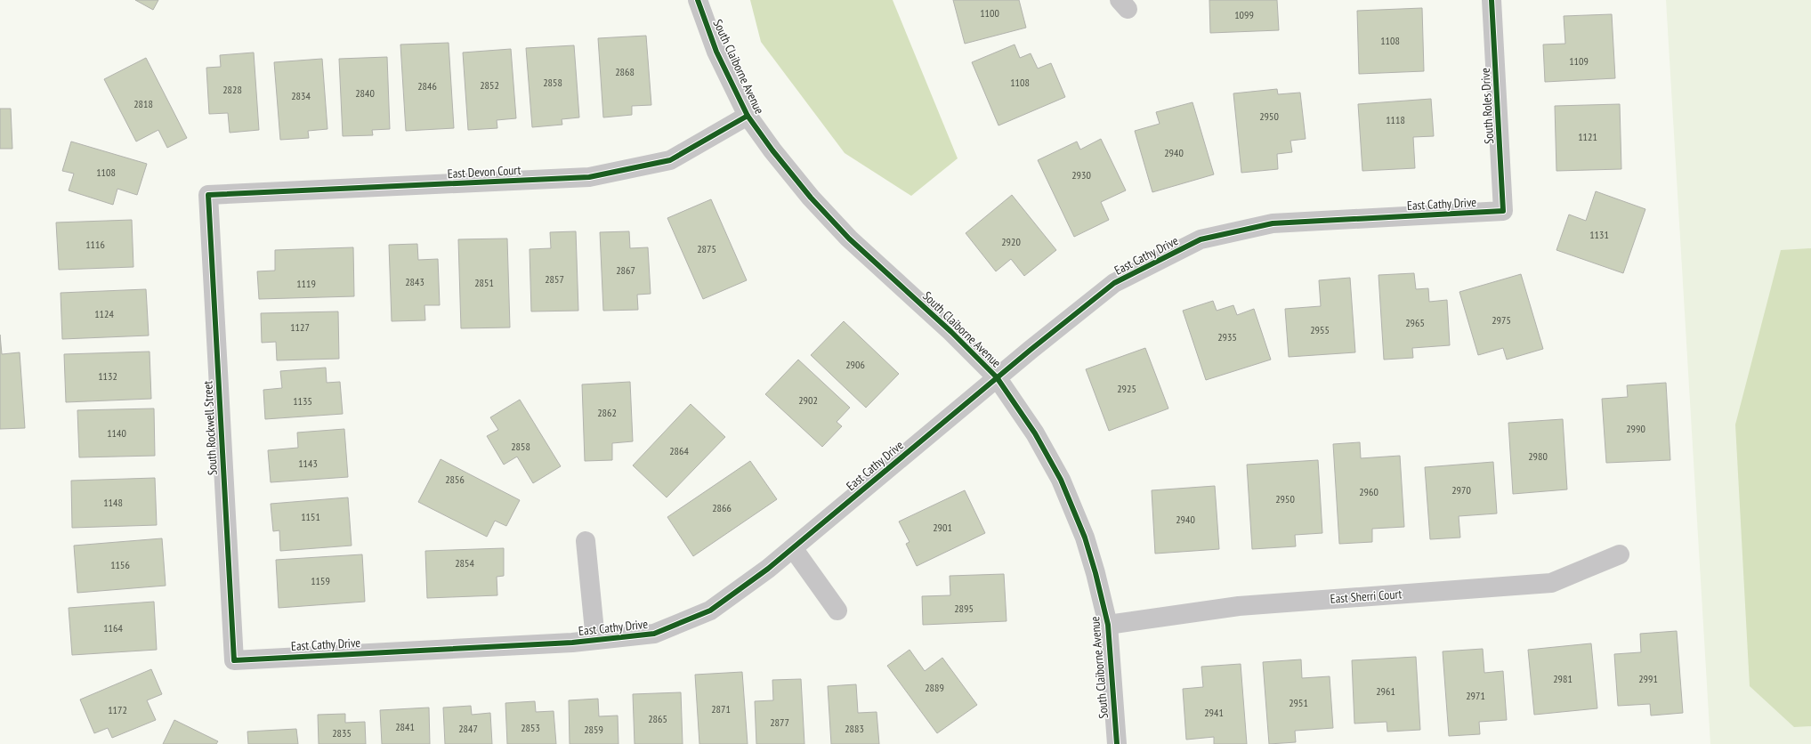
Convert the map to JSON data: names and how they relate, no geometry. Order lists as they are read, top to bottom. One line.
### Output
{"streets":{"street":["South Claiborne Avenue","South Roles Drive","East Devon Court","East Cathy Drive","South Rockwell Street","East Sherri Court"]},"crossings":[["South Claiborne Avenue","East Devon Court"],["South Claiborne Avenue","East Cathy Drive"],["South Claiborne Avenue","East Sherri Court"],["South Roles Drive","East Cathy Drive"],["East Devon Court","South Rockwell Street"],["East Cathy Drive","South Rockwell Street"]],"house_numbers":["1100","1099","1108","1109","2868","2858","1108","2852","2846","2828","2840","2834","2818","2950","1118","1121","2940","1108","2930","1131","2920","1116","2875","2867","2857","2843","2851","1119","1124","2975","2965","1127","2955","2935","2906","1132","2925","2902","1135","2862","2990","1140","2858","2864","2980","1143","2856","2970","2960","2950","1148","2866","1151","2940","2901","2854","1156","1159","2895","1164","2981","2991","2889","2961","2971","2951","2871","1172","2941","2865","2877","2841","2853","2847","2883","2859","2835"]}
